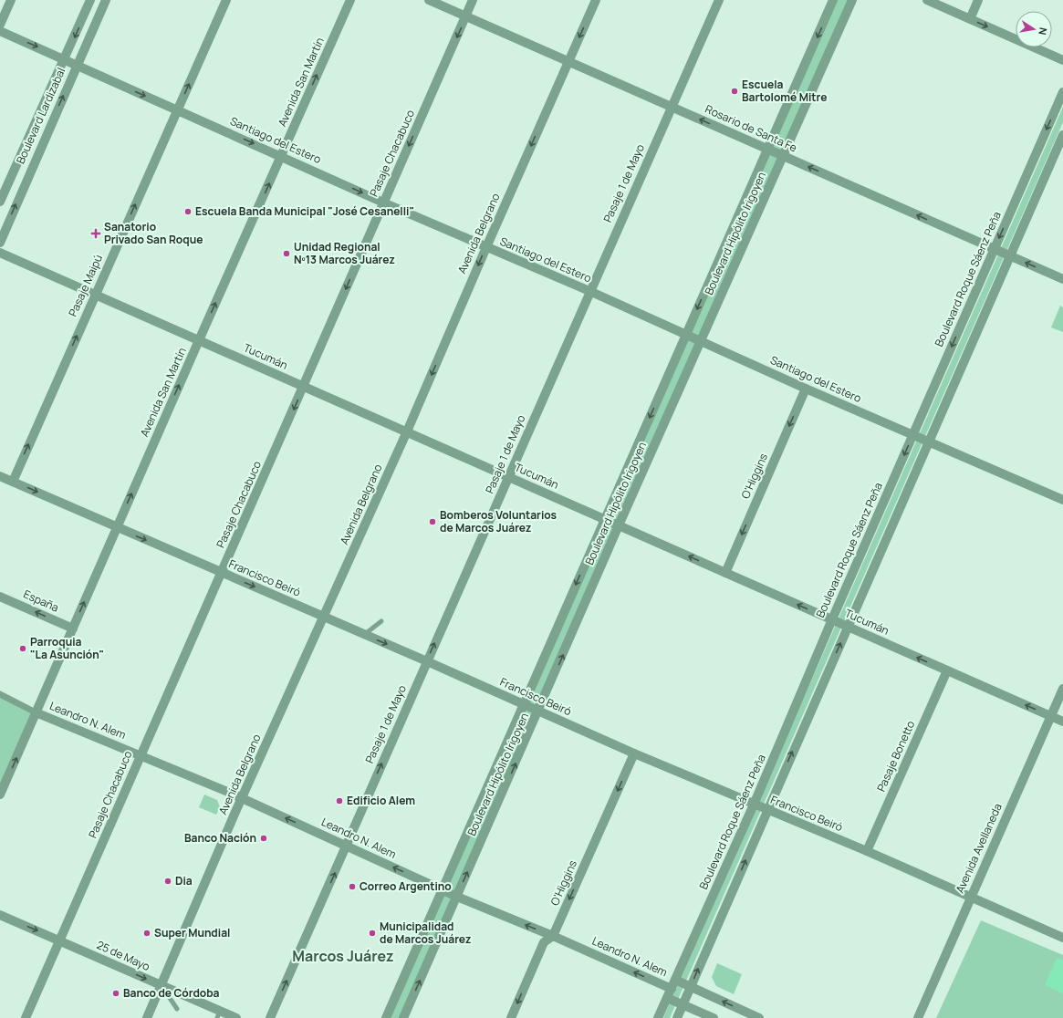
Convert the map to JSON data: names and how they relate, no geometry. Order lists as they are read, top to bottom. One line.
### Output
{"streets":{"street":["Avenida San Martín","Boulevard Lardizabal","Rosario de Santa Fe","Santiago del Estero","Pasaje Chacabuco","Pasaje 1 de Mayo","Avenida Belgrano","Boulevard Hipólito Irigoyen","Boulevard Roque Sáenz Peña","Pasaje Maipú","Tucumán","O'Higgins","Francisco Beiró","España","Leandro N. Alem","Pasaje Bonetto","Avenida Avellaneda","25 de Mayo"]},"crossings":[["Avenida San Martín","Santiago del Estero"],["Avenida San Martín","Tucumán"],["Avenida San Martín","Francisco Beiró"],["Avenida San Martín","España"],["Avenida San Martín","Leandro N. Alem"],["Boulevard Lardizabal","Santiago del Estero"],["Rosario de Santa Fe","Pasaje Chacabuco"],["Rosario de Santa Fe","Pasaje 1 de Mayo"],["Rosario de Santa Fe","Avenida Belgrano"],["Rosario de Santa Fe","Boulevard Hipólito Irigoyen"],["Rosario de Santa Fe","Boulevard Roque Sáenz Peña"],["Santiago del Estero","Pasaje Chacabuco"],["Santiago del Estero","Pasaje 1 de Mayo"],["Santiago del Estero","Avenida Belgrano"],["Santiago del Estero","Boulevard Hipólito Irigoyen"],["Santiago del Estero","Boulevard Roque Sáenz Peña"],["Santiago del Estero","Pasaje Maipú"],["Santiago del Estero","O'Higgins"],["Pasaje Chacabuco","Tucumán"],["Pasaje Chacabuco","Francisco Beiró"],["Pasaje Chacabuco","Leandro N. Alem"],["Pasaje Chacabuco","25 de Mayo"],["Pasaje 1 de Mayo","Tucumán"],["Pasaje 1 de Mayo","Francisco Beiró"],["Pasaje 1 de Mayo","Leandro N. Alem"],["Avenida Belgrano","Tucumán"],["Avenida Belgrano","Francisco Beiró"],["Avenida Belgrano","Leandro N. Alem"],["Avenida Belgrano","25 de Mayo"],["Boulevard Hipólito Irigoyen","Tucumán"],["Boulevard Hipólito Irigoyen","Francisco Beiró"],["Boulevard Hipólito Irigoyen","Leandro N. Alem"],["Boulevard Roque Sáenz Peña","Tucumán"],["Boulevard Roque Sáenz Peña","Francisco Beiró"],["Boulevard Roque Sáenz Peña","Leandro N. Alem"],["Pasaje Maipú","Tucumán"],["Pasaje Maipú","Francisco Beiró"],["Tucumán","O'Higgins"],["Tucumán","Pasaje Bonetto"],["Tucumán","Avenida Avellaneda"],["O'Higgins","Francisco Beiró"],["O'Higgins","Leandro N. Alem"],["Francisco Beiró","Pasaje Bonetto"],["Francisco Beiró","Avenida Avellaneda"]],"one_way":["Avenida San Martín","Rosario de Santa Fe","Santiago del Estero","Pasaje Chacabuco","Pasaje 1 de Mayo","Avenida Belgrano","Pasaje Maipú","Tucumán","O'Higgins","Francisco Beiró","España","Leandro N. Alem","25 de Mayo"],"districts":["Marcos Juárez"],"places":{"other":["Escuela Bartolomé Mitre","Escuela Banda Municipal \"José Cesanelli\"","Unidad Regional Nº13 Marcos Juárez","Bomberos Voluntarios de Marcos Juárez","Parroquia \"La Asunción\"","Edificio Alem","Banco Nación","Dia","Correo Argentino","Super Mundial","Municipalidad de Marcos Juárez","Banco de Córdoba"],"health":["Sanatorio Privado San Roque"]},"north":"right"}
